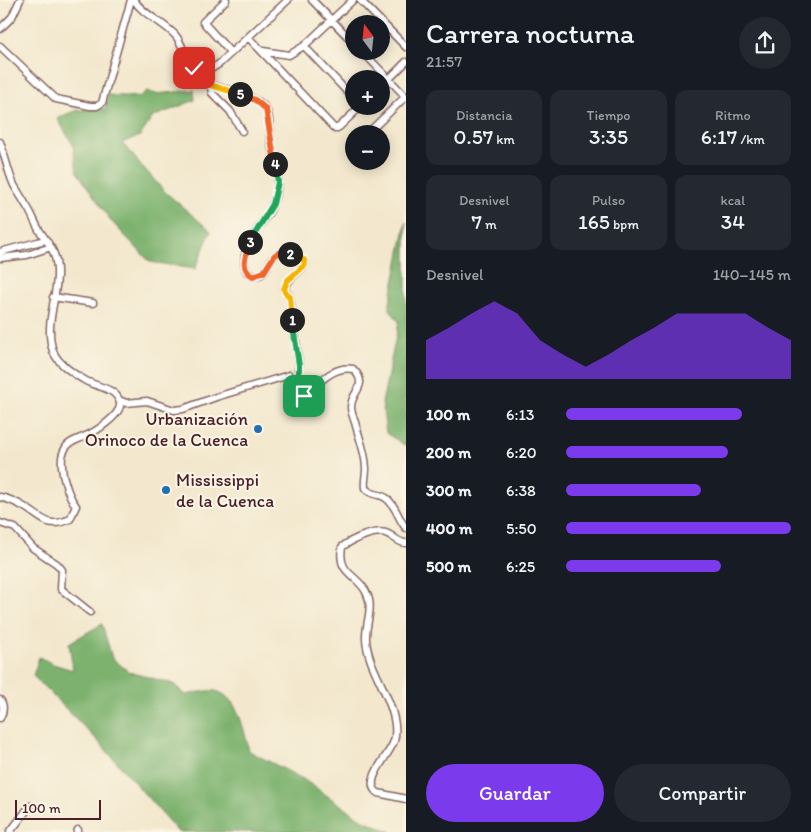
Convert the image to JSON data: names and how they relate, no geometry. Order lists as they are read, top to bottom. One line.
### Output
{"places":["Urbanización Orinoco de la Cuenca","Mississippi de la Cuenca"],"scale_bar":"100 m","north":"top","page":{"heading":["Carrera nocturna","21:57"],"map_buttons":["+","−"],"pins":["5","4","3","2","1"],"stats":[["Distancia","0.57 km"],["Tiempo","3:35"],["Ritmo","6:17 /km"],["Desnivel","7 m"],["Pulso","165 bpm"],["kcal","34"]],"chart":["Desnivel","140–145 m"],"list":[{"name":"100 m","note":"6:13"},{"name":"200 m","note":"6:20"},{"name":"300 m","note":"6:38"},{"name":"400 m","note":"5:50"},{"name":"500 m","note":"6:25"}],"buttons":["Guardar","Compartir"],"scale":"100 m"}}
